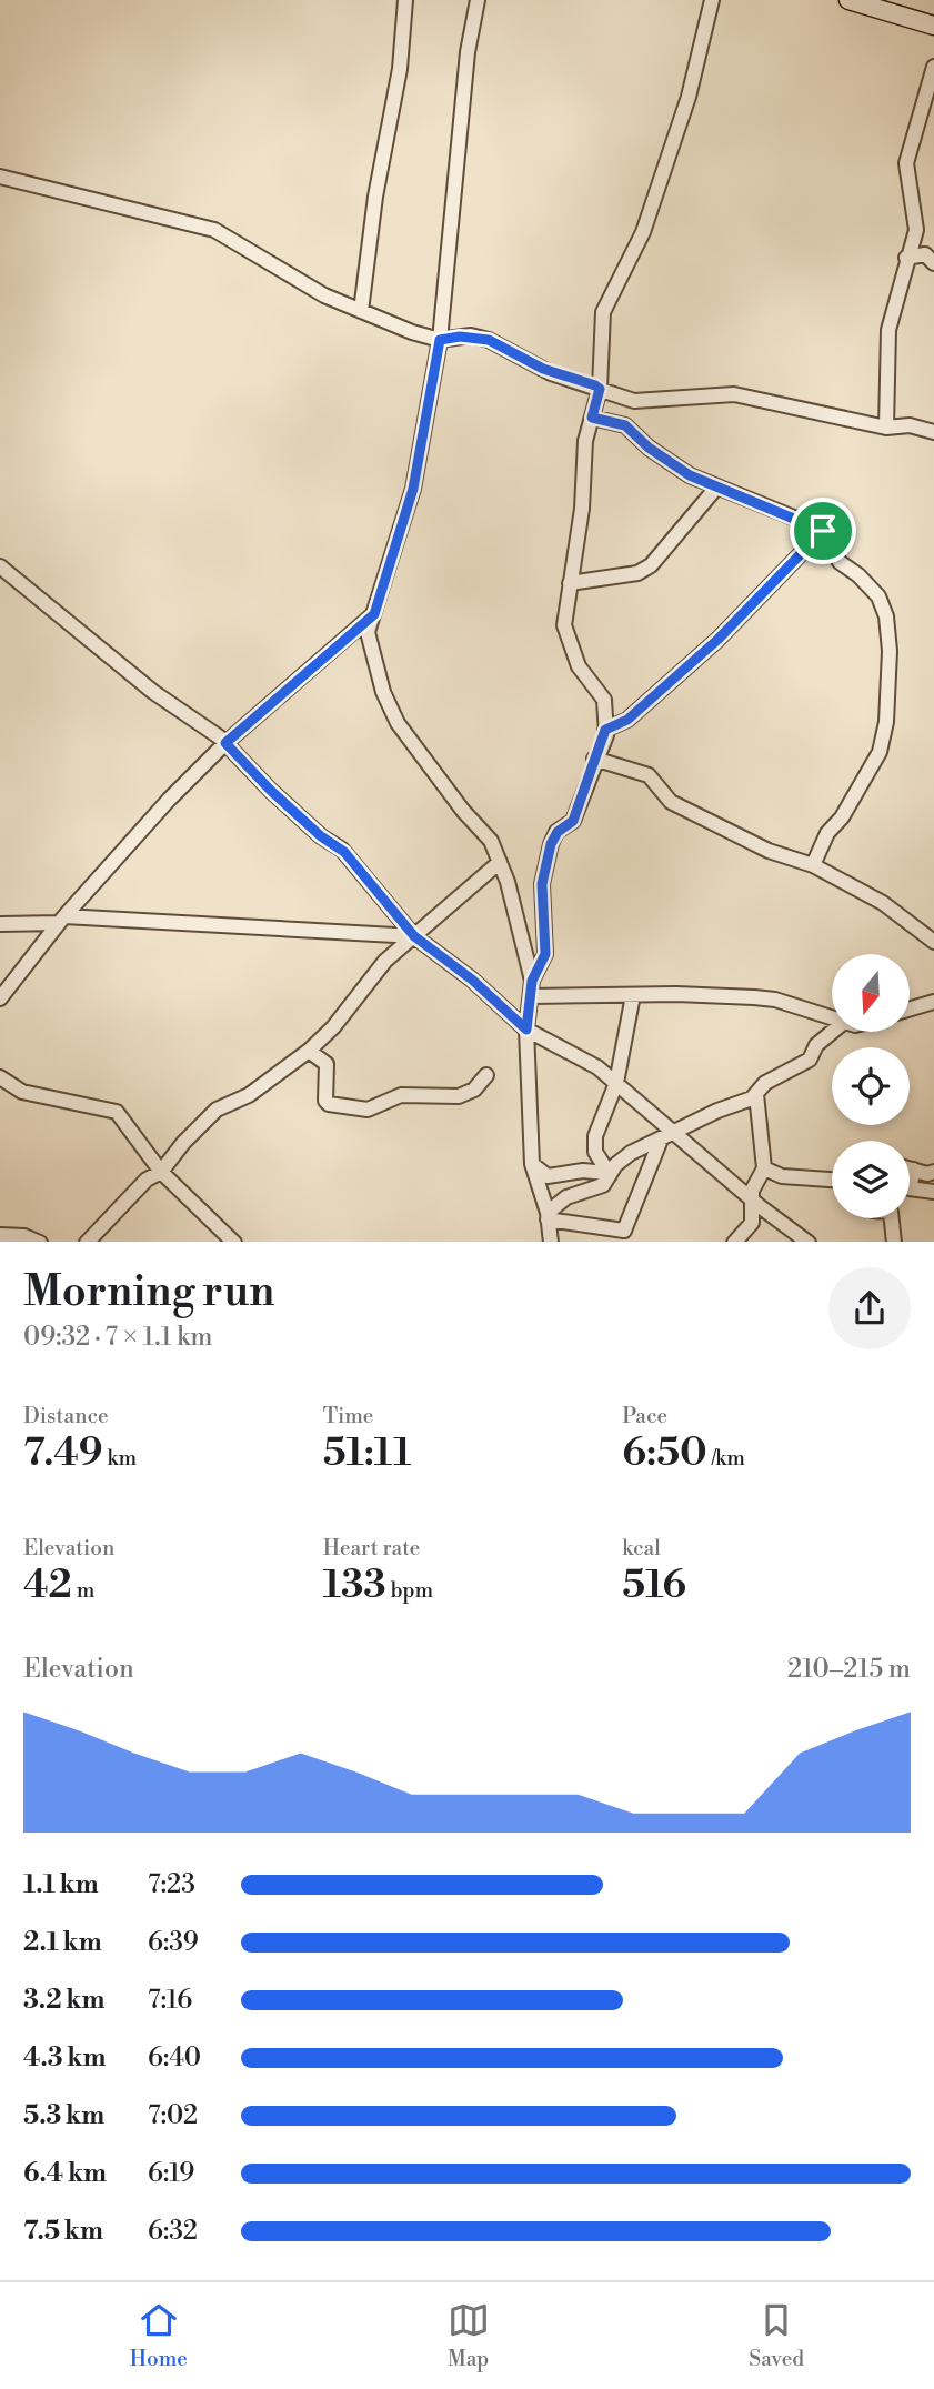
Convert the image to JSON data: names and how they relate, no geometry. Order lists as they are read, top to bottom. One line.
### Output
{"north":"bottom","page":{"heading":["Morning run","09:32 · 7 × 1.1 km"],"stats":[["Distance","7.49 km"],["Time","51:11"],["Pace","6:50 /km"],["Elevation","42 m"],["Heart rate","133 bpm"],["kcal","516"]],"chart":["Elevation","210–215 m"],"list":[{"name":"1.1 km","note":"7:23"},{"name":"2.1 km","note":"6:39"},{"name":"3.2 km","note":"7:16"},{"name":"4.3 km","note":"6:40"},{"name":"5.3 km","note":"7:02"},{"name":"6.4 km","note":"6:19"},{"name":"7.5 km","note":"6:32"}],"tabs":["Home","Map","Saved"]}}
